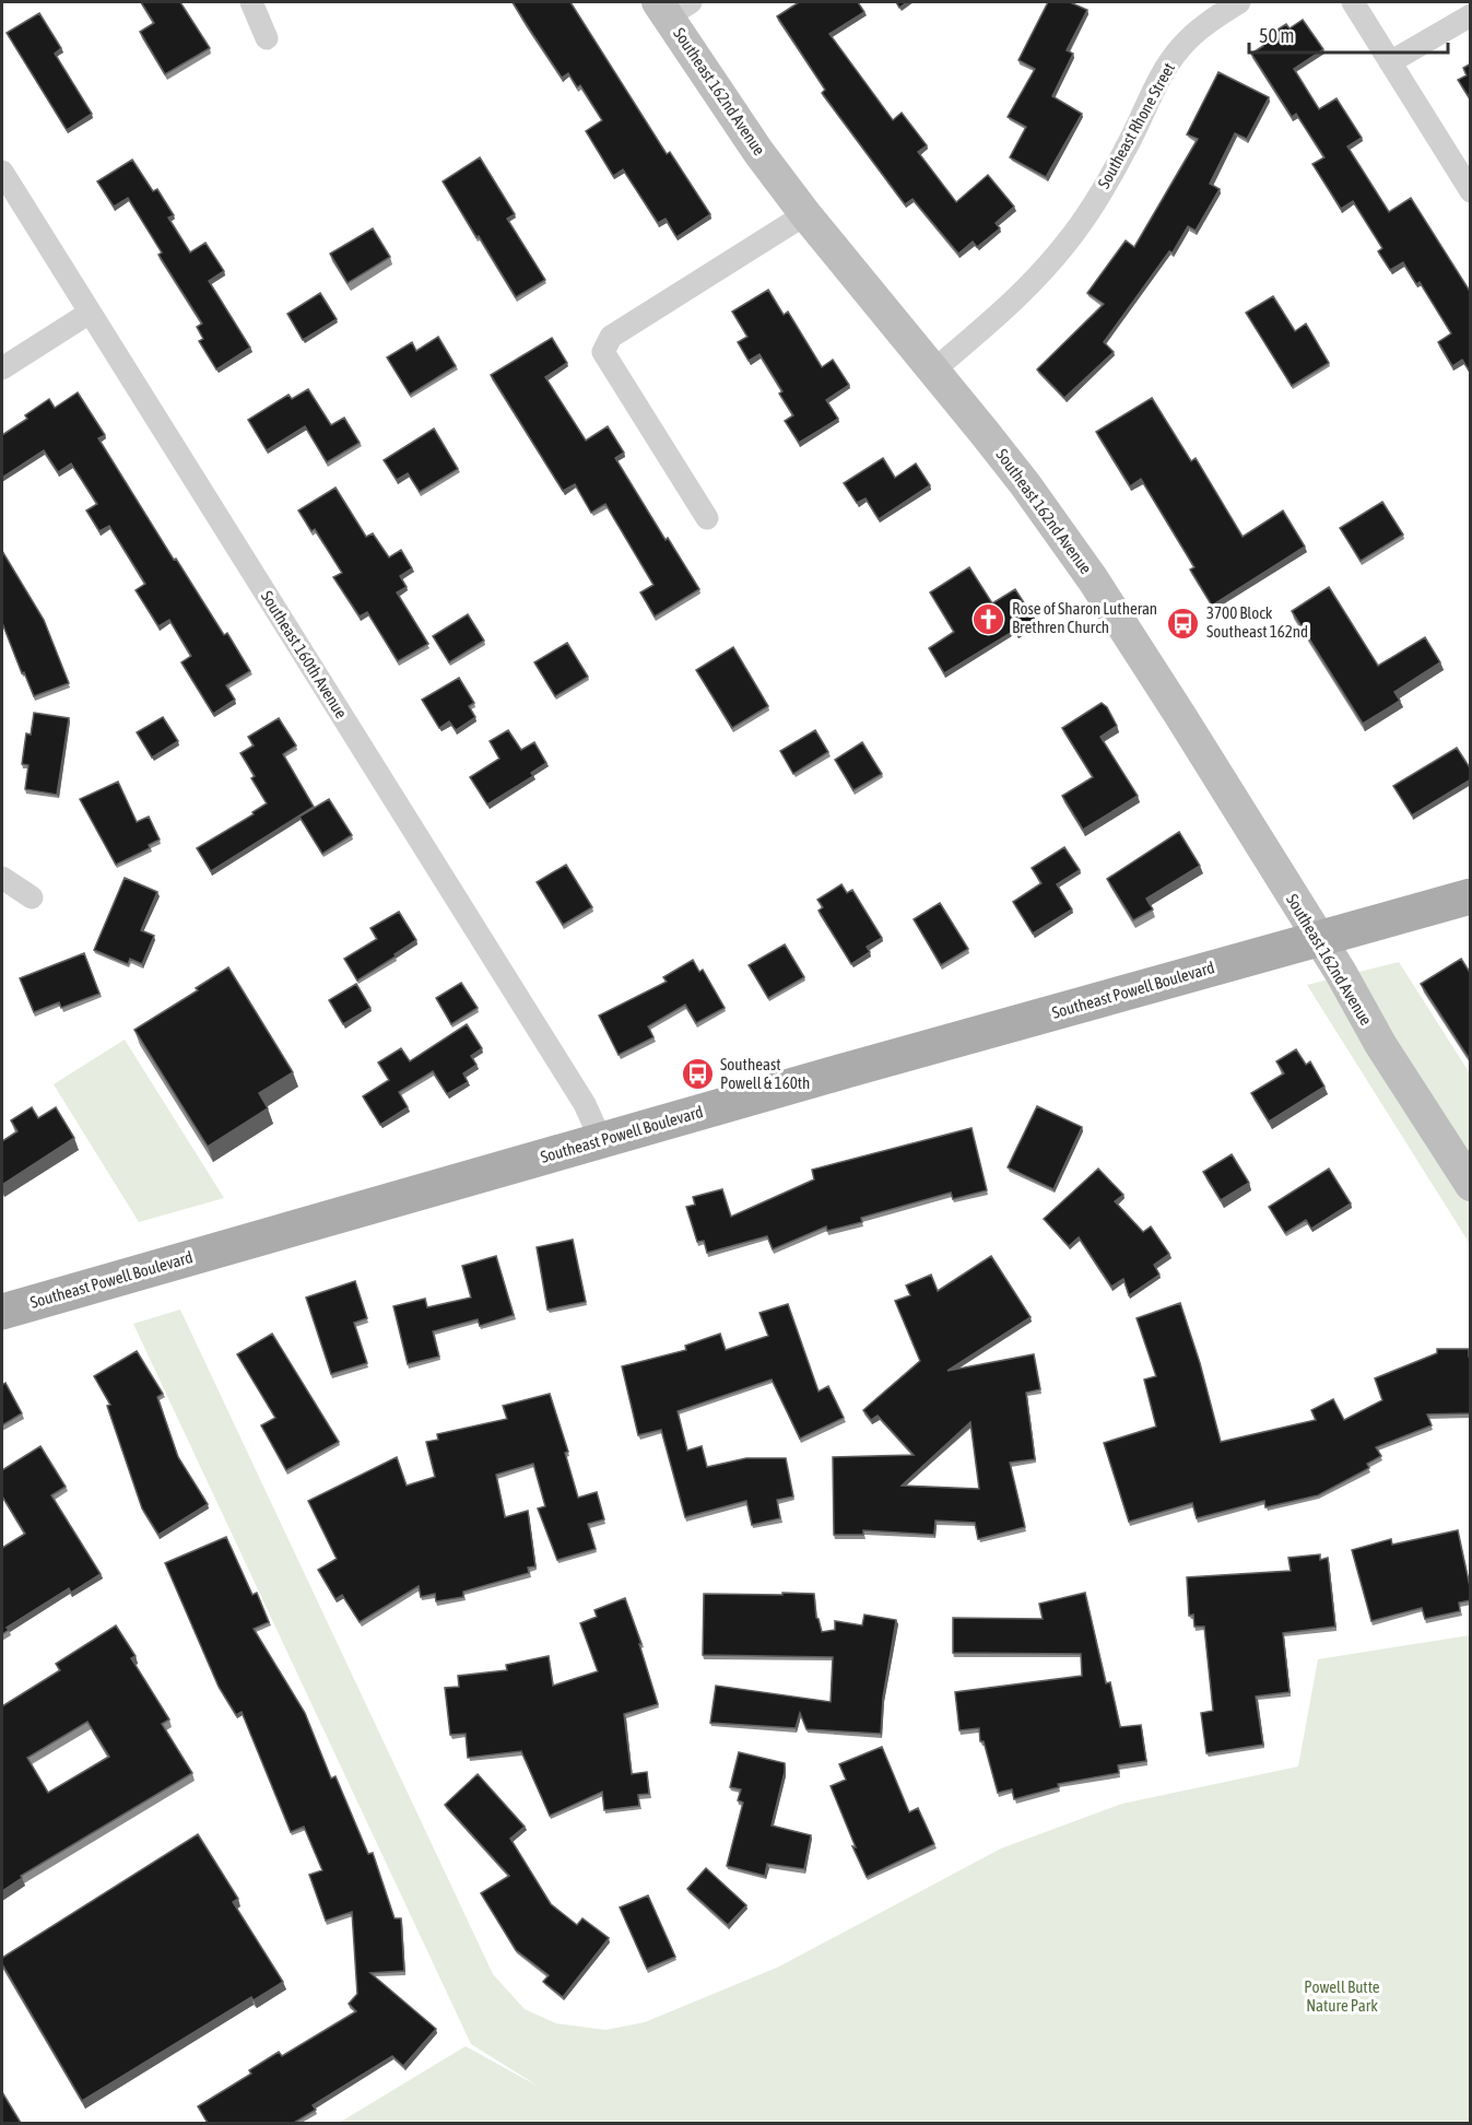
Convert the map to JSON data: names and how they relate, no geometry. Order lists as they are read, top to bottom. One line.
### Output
{"streets":{"main road":["Southeast 162nd Avenue","Southeast Powell Boulevard"],"street":["Southeast Rhone Street","Southeast 160th Avenue"]},"crossings":[["Southeast 162nd Avenue","Southeast Rhone Street"],["Southeast 162nd Avenue","Southeast Powell Boulevard"],["Southeast 160th Avenue","Southeast Powell Boulevard"]],"parks":["Powell Butte Nature Park"],"places":{"church":["Rose of Sharon Lutheran Brethren Church"],"bus stop":["3700 Block Southeast 162nd","Southeast Powell & 160th"]},"scale_bar":"50 m"}
